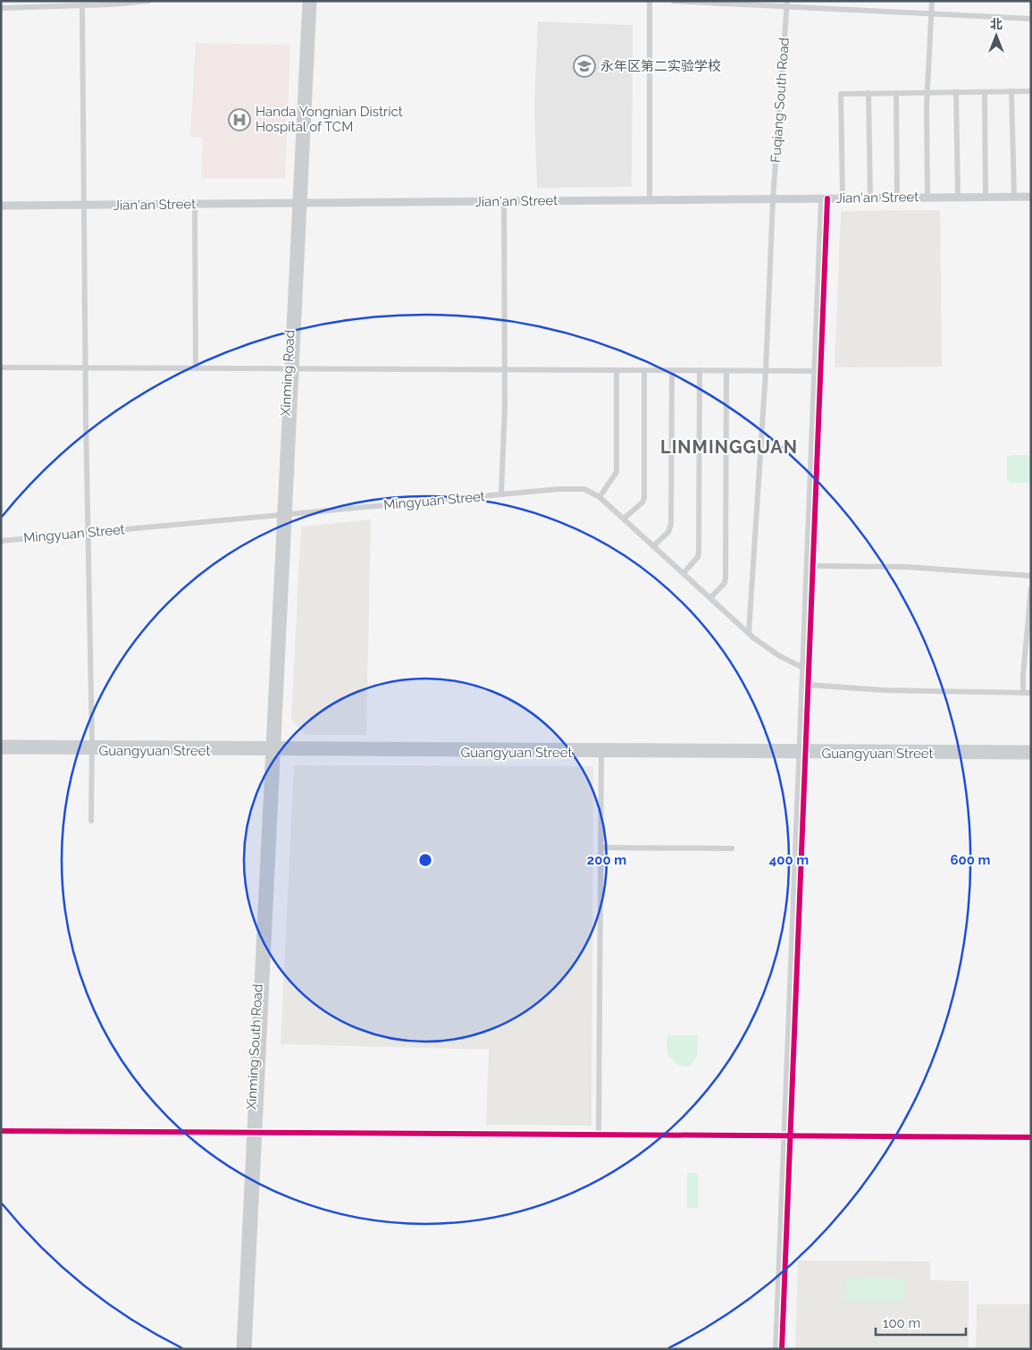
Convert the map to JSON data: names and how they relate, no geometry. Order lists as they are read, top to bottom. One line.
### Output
{"streets":{"main road":["Jian'an Street","Xinming Road","Guangyuan Street","Xinming South Road"],"street":["Fuqiang South Road","Mingyuan Street"]},"crossings":[["Fuqiang South Road","Jian'an Street"],["Fuqiang South Road","Mingyuan Street"],["Jian'an Street","Xinming Road"],["Xinming Road","Mingyuan Street"],["Xinming Road","Guangyuan Street"],["Xinming Road","Xinming South Road"],["Guangyuan Street","Xinming South Road"]],"districts":["LINMINGGUAN"],"places":{"school or university":["永年区第二实验学校"],"hospital":["Handa Yongnian District Hospital of TCM"]},"scale_bar":"100 m","north":"top","rings":["200 m","400 m","600 m"]}
